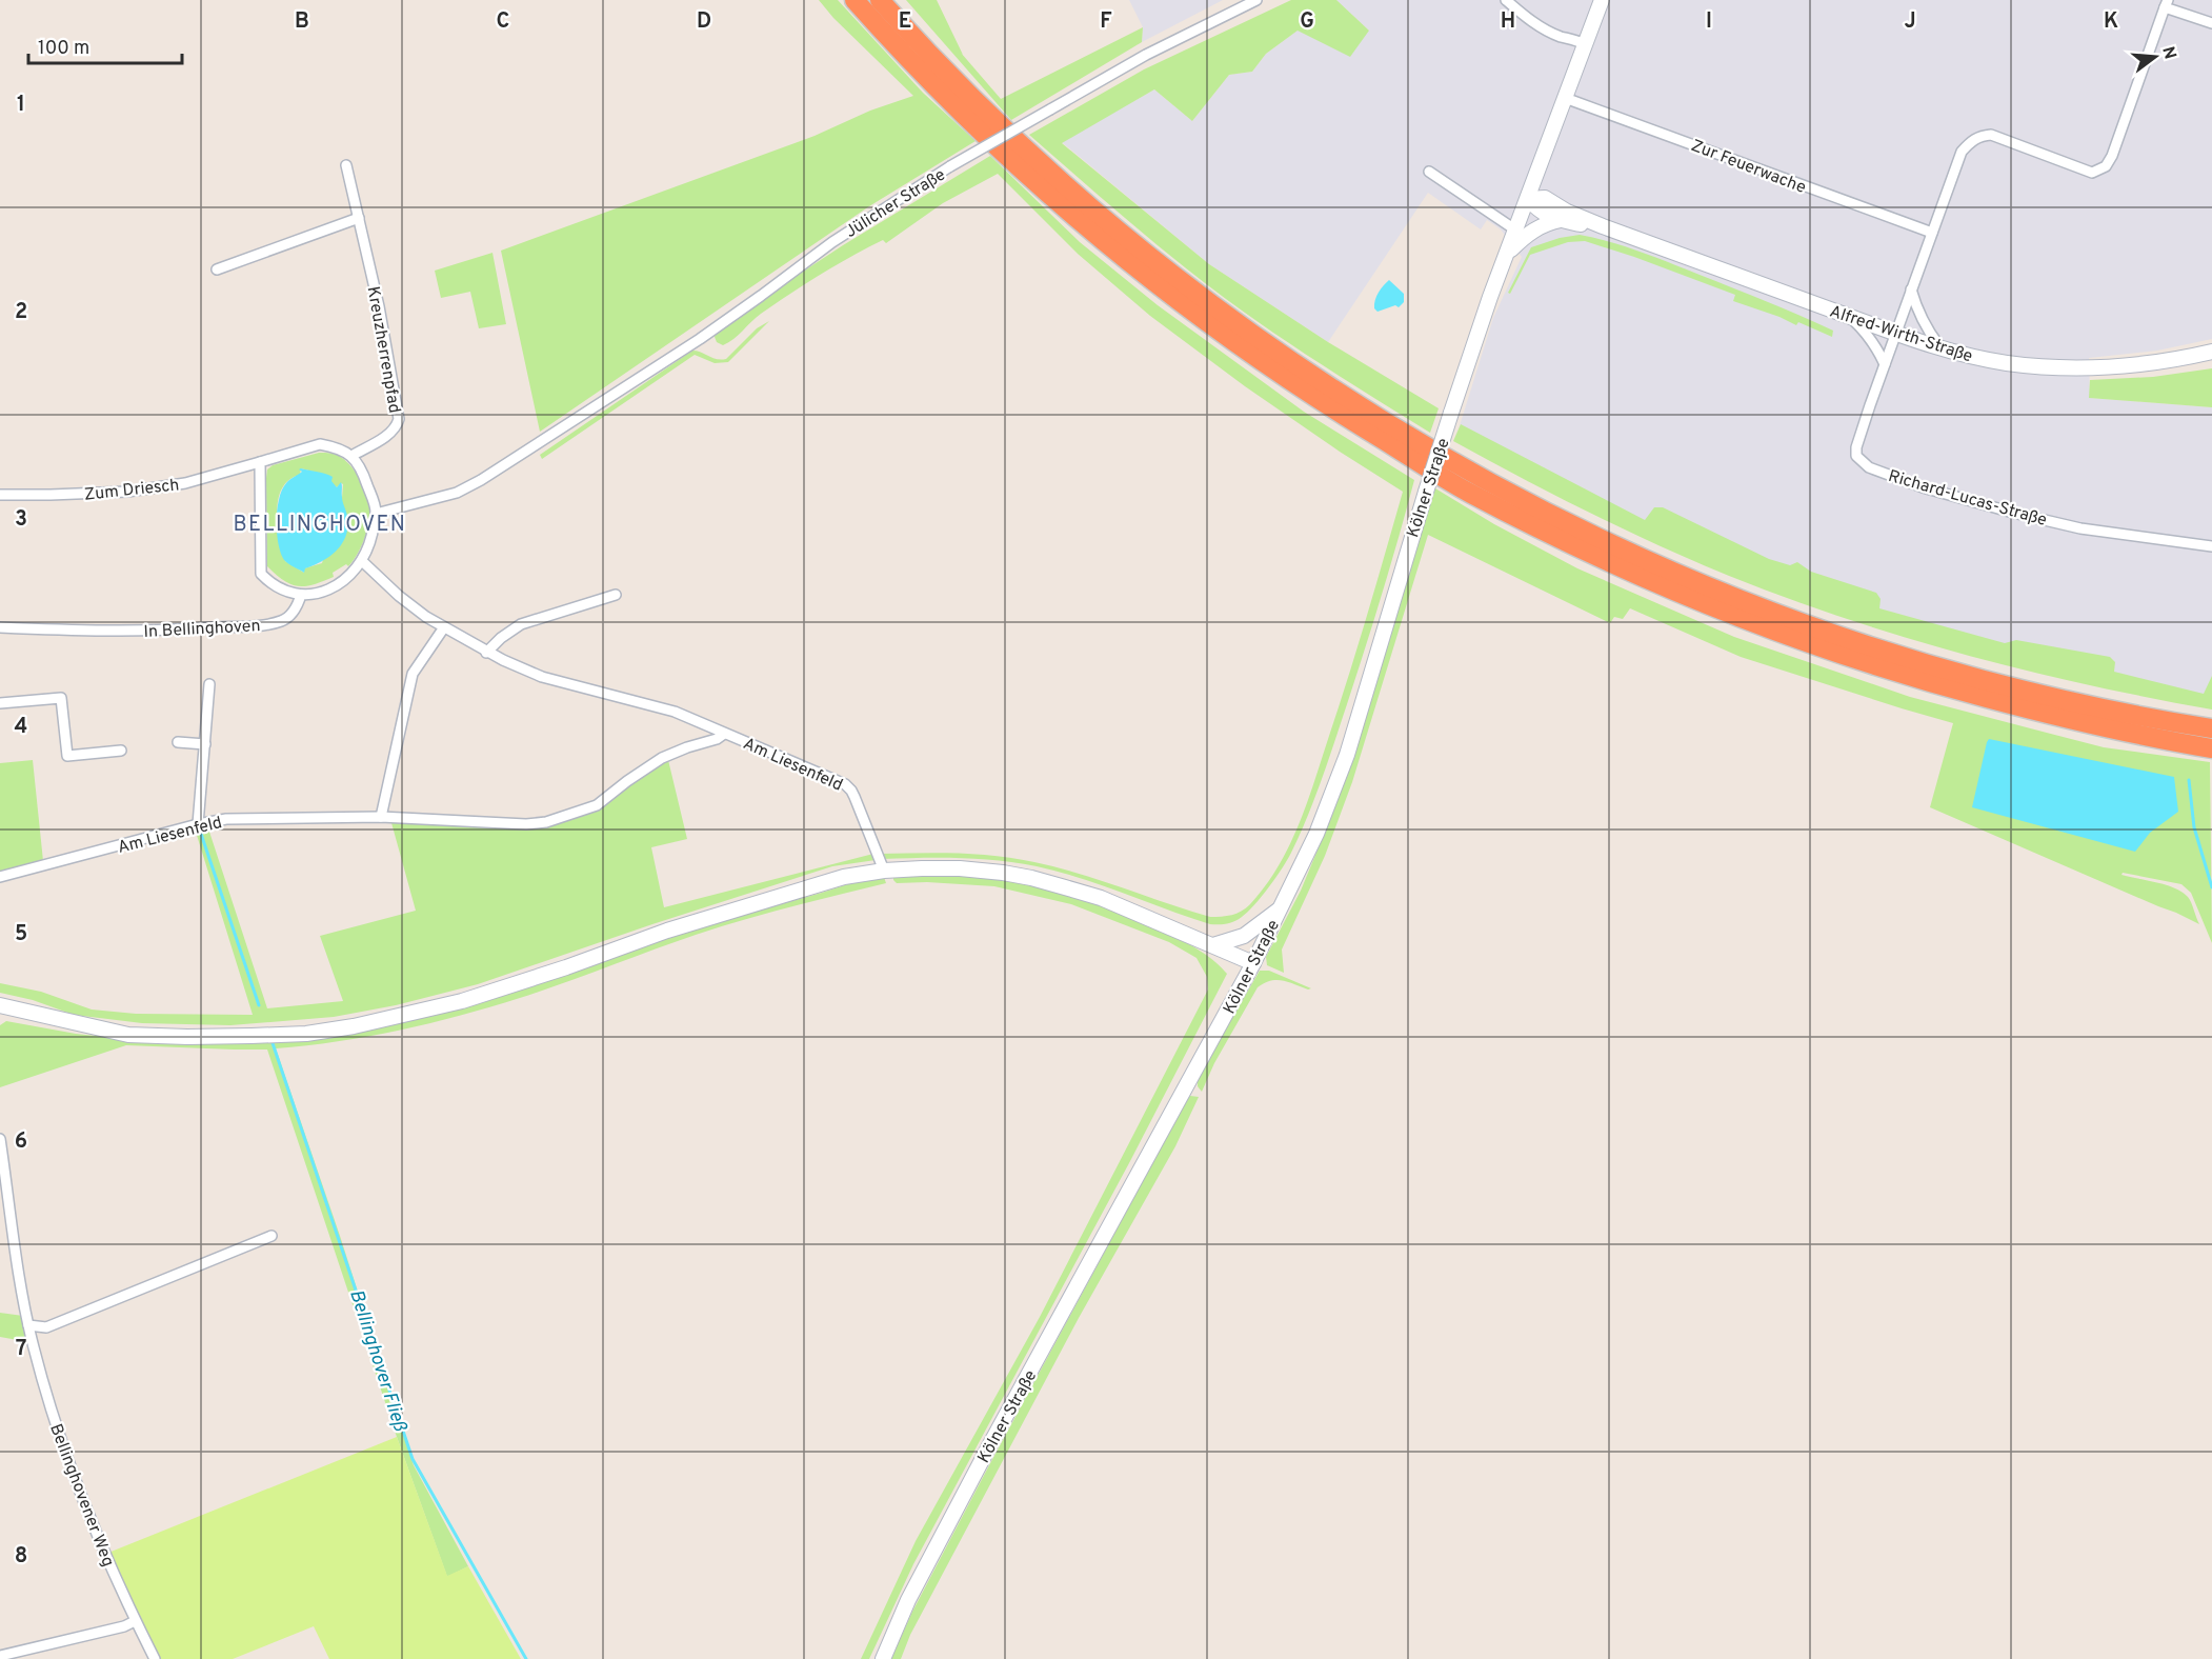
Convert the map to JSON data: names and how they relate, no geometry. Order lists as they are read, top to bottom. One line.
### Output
{"streets":{"main road":["Alfred-Wirth-Straße","Kölner Straße"],"street":["Zur Feuerwache","Jülicher Straße","Kreuzherrenpfad","Zum Driesch","Richard-Lucas-Straße","In Bellinghoven","Am Liesenfeld","Bellinghovener Weg"]},"crossings":[["Zur Feuerwache","Kölner Straße"],["Zur Feuerwache","Richard-Lucas-Straße"],["Jülicher Straße","Kreuzherrenpfad"],["Jülicher Straße","Zum Driesch"],["Jülicher Straße","In Bellinghoven"],["Jülicher Straße","Am Liesenfeld"],["Alfred-Wirth-Straße","Kölner Straße"],["Alfred-Wirth-Straße","Richard-Lucas-Straße"],["Kreuzherrenpfad","Zum Driesch"],["Kreuzherrenpfad","In Bellinghoven"],["Kreuzherrenpfad","Am Liesenfeld"],["Zum Driesch","In Bellinghoven"],["Zum Driesch","Am Liesenfeld"],["In Bellinghoven","Am Liesenfeld"]],"districts":["BELLINGHOVEN"],"water":["Bellinghover Fließ"],"scale_bar":"100 m","north":"right","grid":{"columns":["B","C","D","E","F","G","H","I","J","K"],"rows":["1","2","3","4","5","6","7","8"]}}
